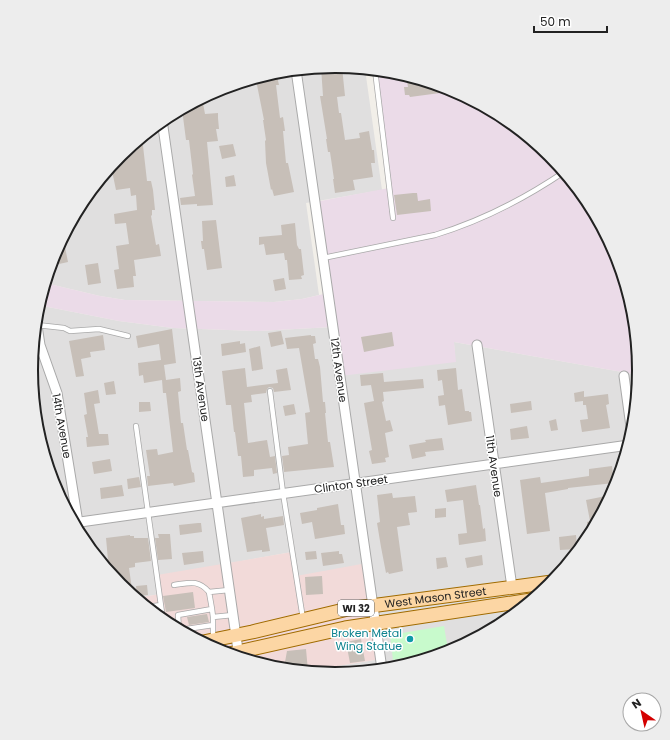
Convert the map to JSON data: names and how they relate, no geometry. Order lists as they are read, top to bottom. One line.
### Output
{"streets":{"main road":["West Mason Street","WI 32"],"street":["12th Avenue","13th Avenue","14th Avenue","11th Avenue","Clinton Street"]},"crossings":[["12th Avenue","Clinton Street"],["12th Avenue","West Mason Street"],["13th Avenue","Clinton Street"],["13th Avenue","West Mason Street"],["11th Avenue","Clinton Street"],["11th Avenue","West Mason Street"]],"places":["Broken Metal Wing Statue"],"scale_bar":"50 m","north":"top left"}
